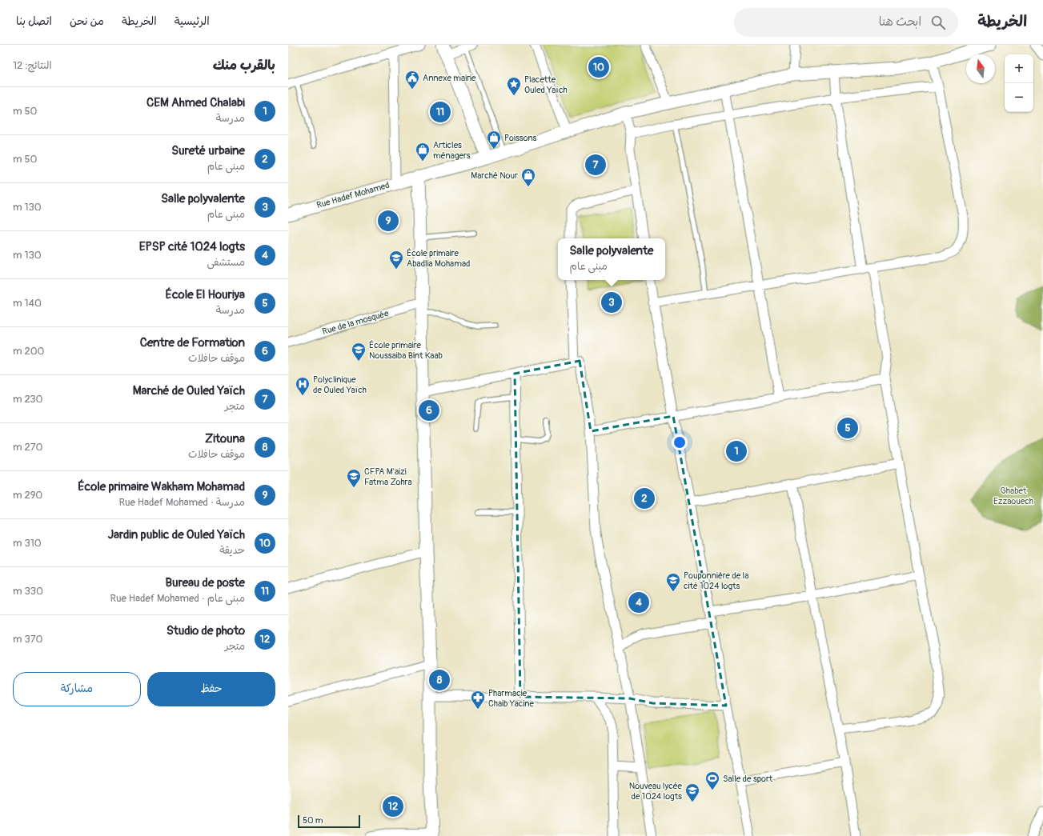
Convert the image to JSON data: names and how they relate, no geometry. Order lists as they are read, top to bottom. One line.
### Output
{"streets":{"street":["Rue Hadef Mohamed","Rue de la mosquée"]},"parks":["Ghabet Ezzaouech"],"places":{"public building":["Annexe mairie"],"place":["Placette Ouled Yaïch"],"shop":["Poissons","Articles ménagers","Marché Nour"],"school or university":["École primaire Abadlia Mohamad","École primaire Noussaiba Bint Kaab","CFPA M'aizi Fatma Zohra","Pouponnière de la cité 1024 logts","Nouveau lycée de 1024 logts"],"hospital":["Polyclinique de Ouled Yaïch"],"pharmacy":["Pharmacie Chaib Yacine"],"sports":["Salle de sport"]},"scale_bar":"50 m","north":"top","page":{"header":"الخريطة","search":"ابحث هنا","nav":["الرئيسية","الخريطة","من نحن","اتصل بنا"],"heading":["بالقرب منك","النتائج: 12"],"map_buttons":["+","−"],"pins":["10","11","7","9","3","6","5","1","2","4","8","12"],"list":[{"mark":"1","name":"CEM Ahmed Chalabi","note":"مدرسة","value":"50 m"},{"mark":"2","name":"Sureté urbaine","note":"مبنى عام","value":"50 m"},{"mark":"3","name":"Salle polyvalente","note":"مبنى عام","value":"130 m"},{"mark":"4","name":"EPSP cité 1024 logts","note":"مستشفى","value":"130 m"},{"mark":"5","name":"École El Houriya","note":"مدرسة","value":"140 m"},{"mark":"6","name":"Centre de Formation","note":"موقف حافلات","value":"200 m"},{"mark":"7","name":"Marché de Ouled Yaïch","note":"متجر","value":"230 m"},{"mark":"8","name":"Zitouna","note":"موقف حافلات","value":"270 m"},{"mark":"9","name":"École primaire Wakham Mohamad","note":"مدرسة · Rue Hadef Mohamed","value":"290 m"},{"mark":"10","name":"Jardin public de Ouled Yaïch","note":"حديقة","value":"310 m"},{"mark":"11","name":"Bureau de poste","note":"مبنى عام · Rue Hadef Mohamed","value":"330 m"},{"mark":"12","name":"Studio de photo","note":"متجر","value":"370 m"}],"popup":["Salle polyvalente","مبنى عام"],"buttons":["حفظ","مشاركة"],"scale":"50 m"}}
